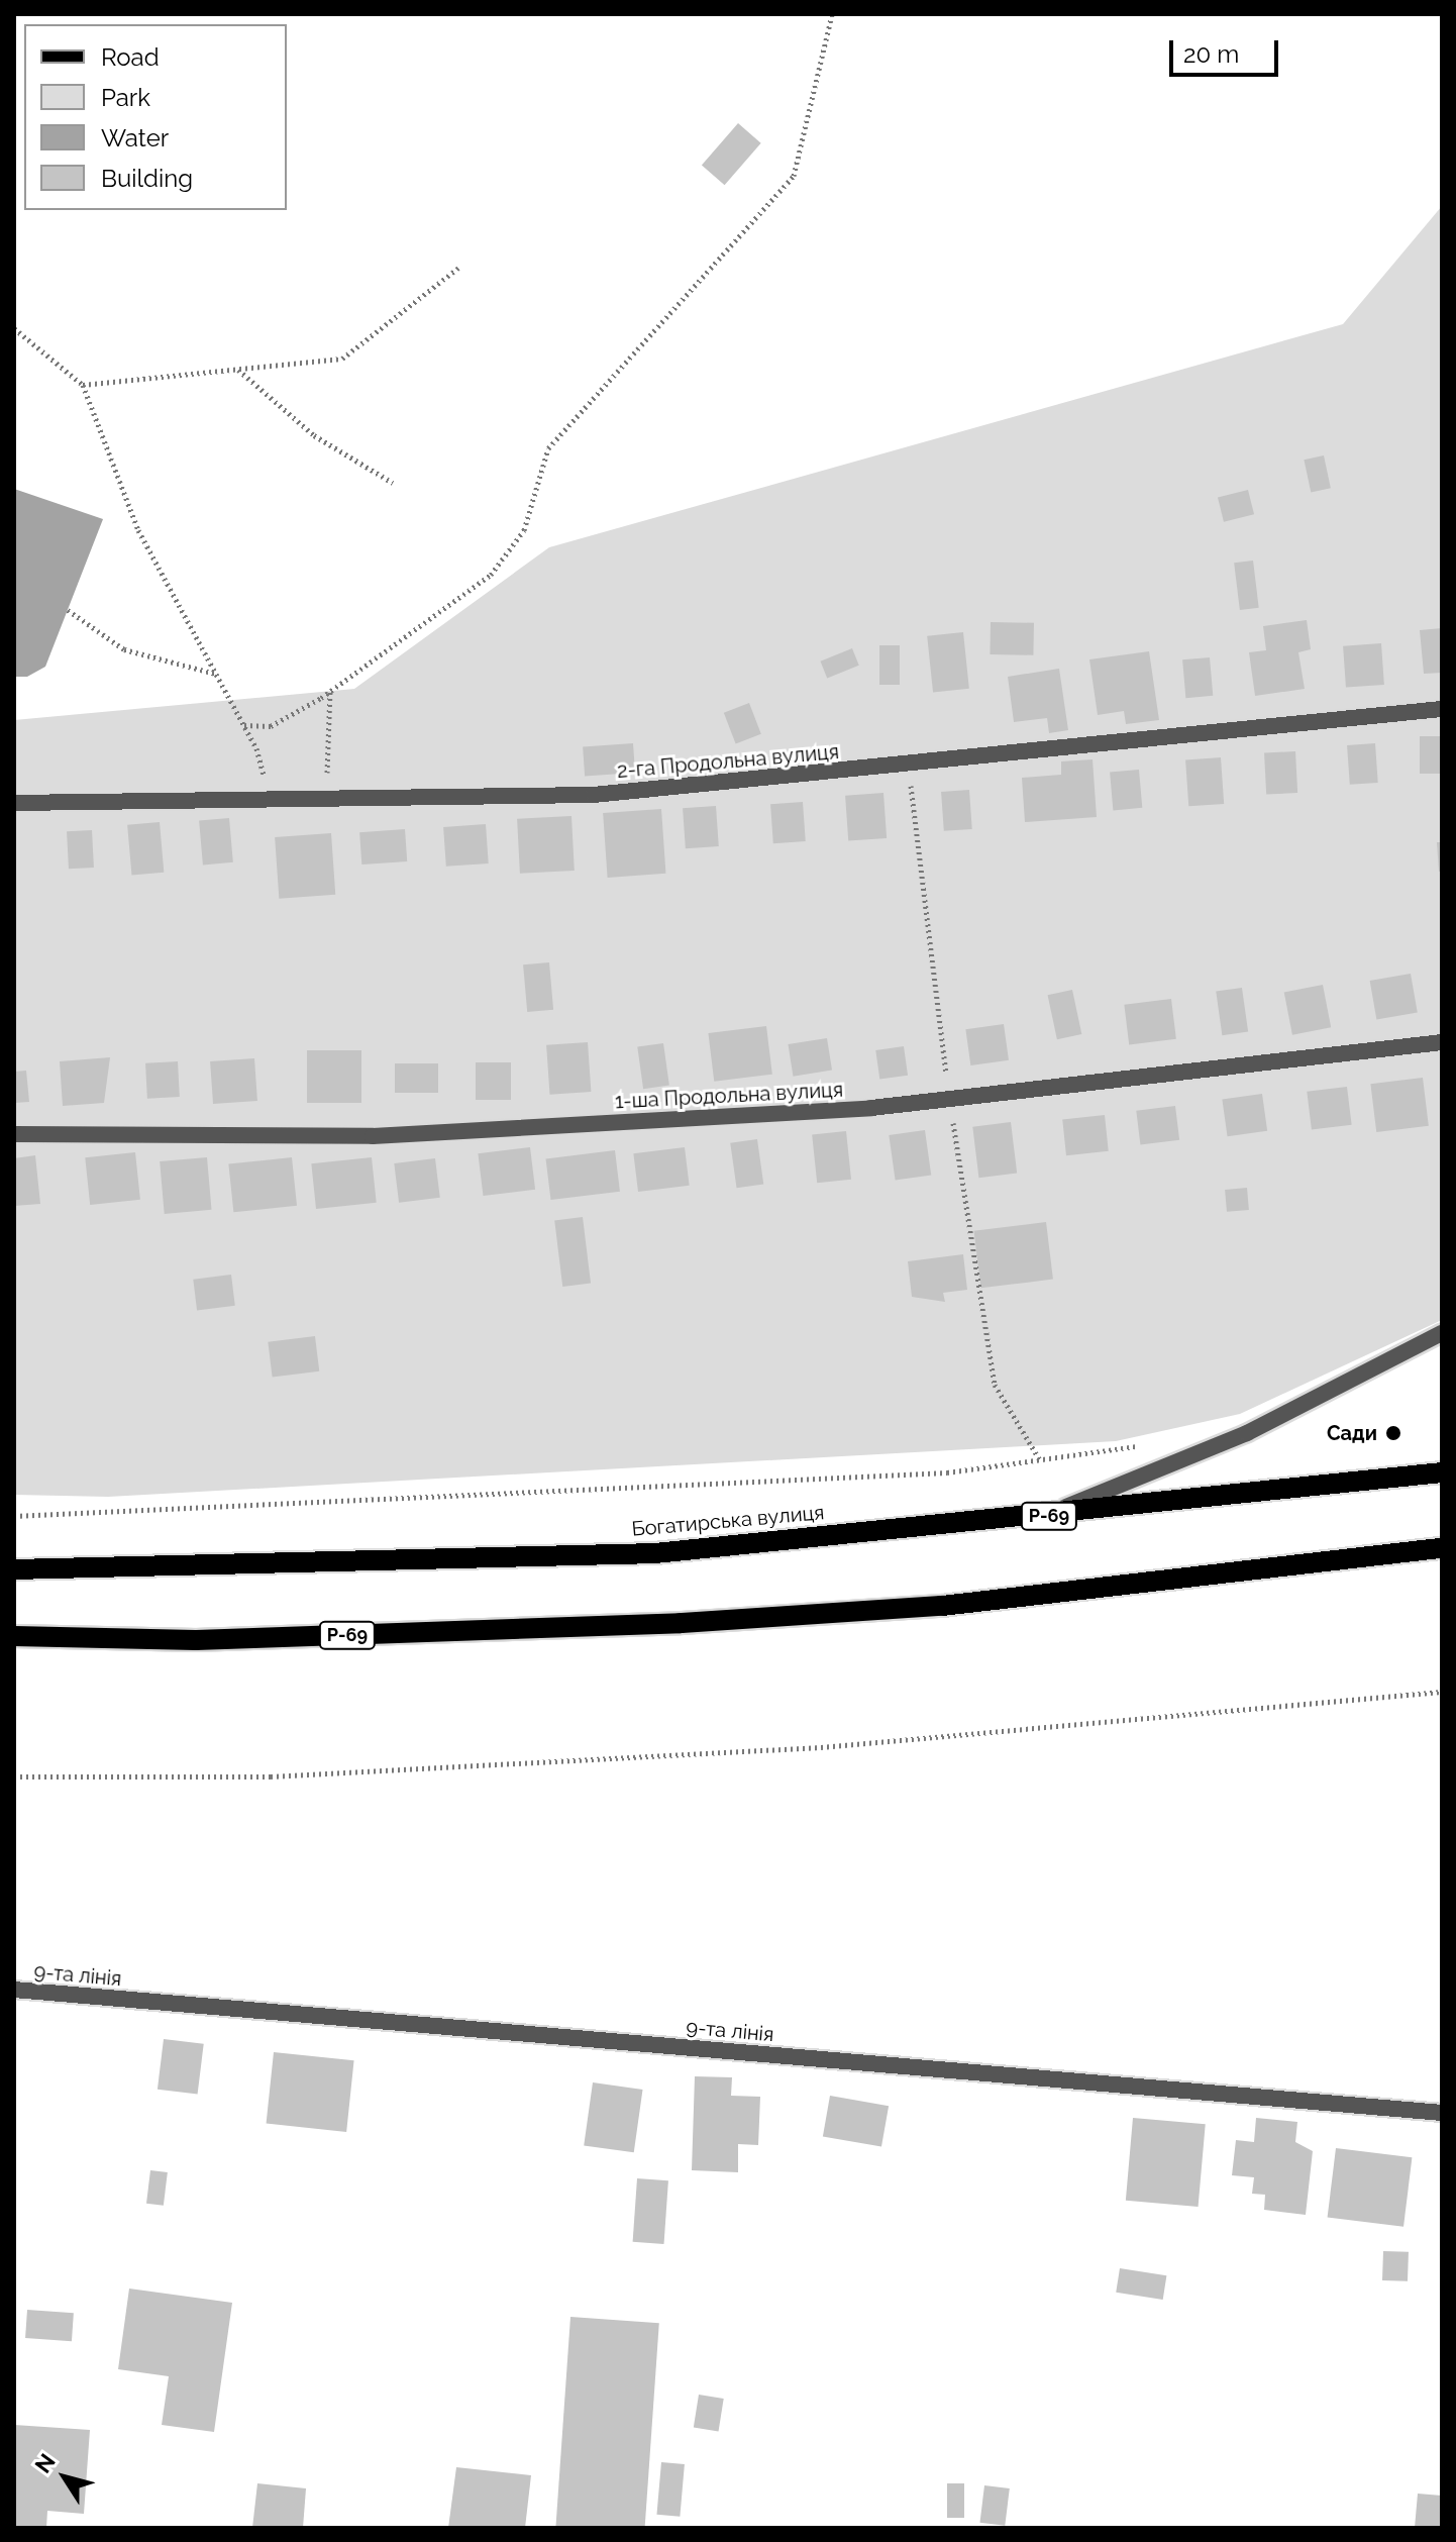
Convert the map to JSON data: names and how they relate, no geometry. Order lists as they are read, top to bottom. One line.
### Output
{"streets":{"main road":["Р-69","Богатирська вулиця"],"street":["2-га Продольна вулиця","1-ша Продольна вулиця","9-та лінія"]},"places":["Сади"],"legend":["Road","Park","Water","Building"],"scale_bar":"20 m","north":"top left"}
